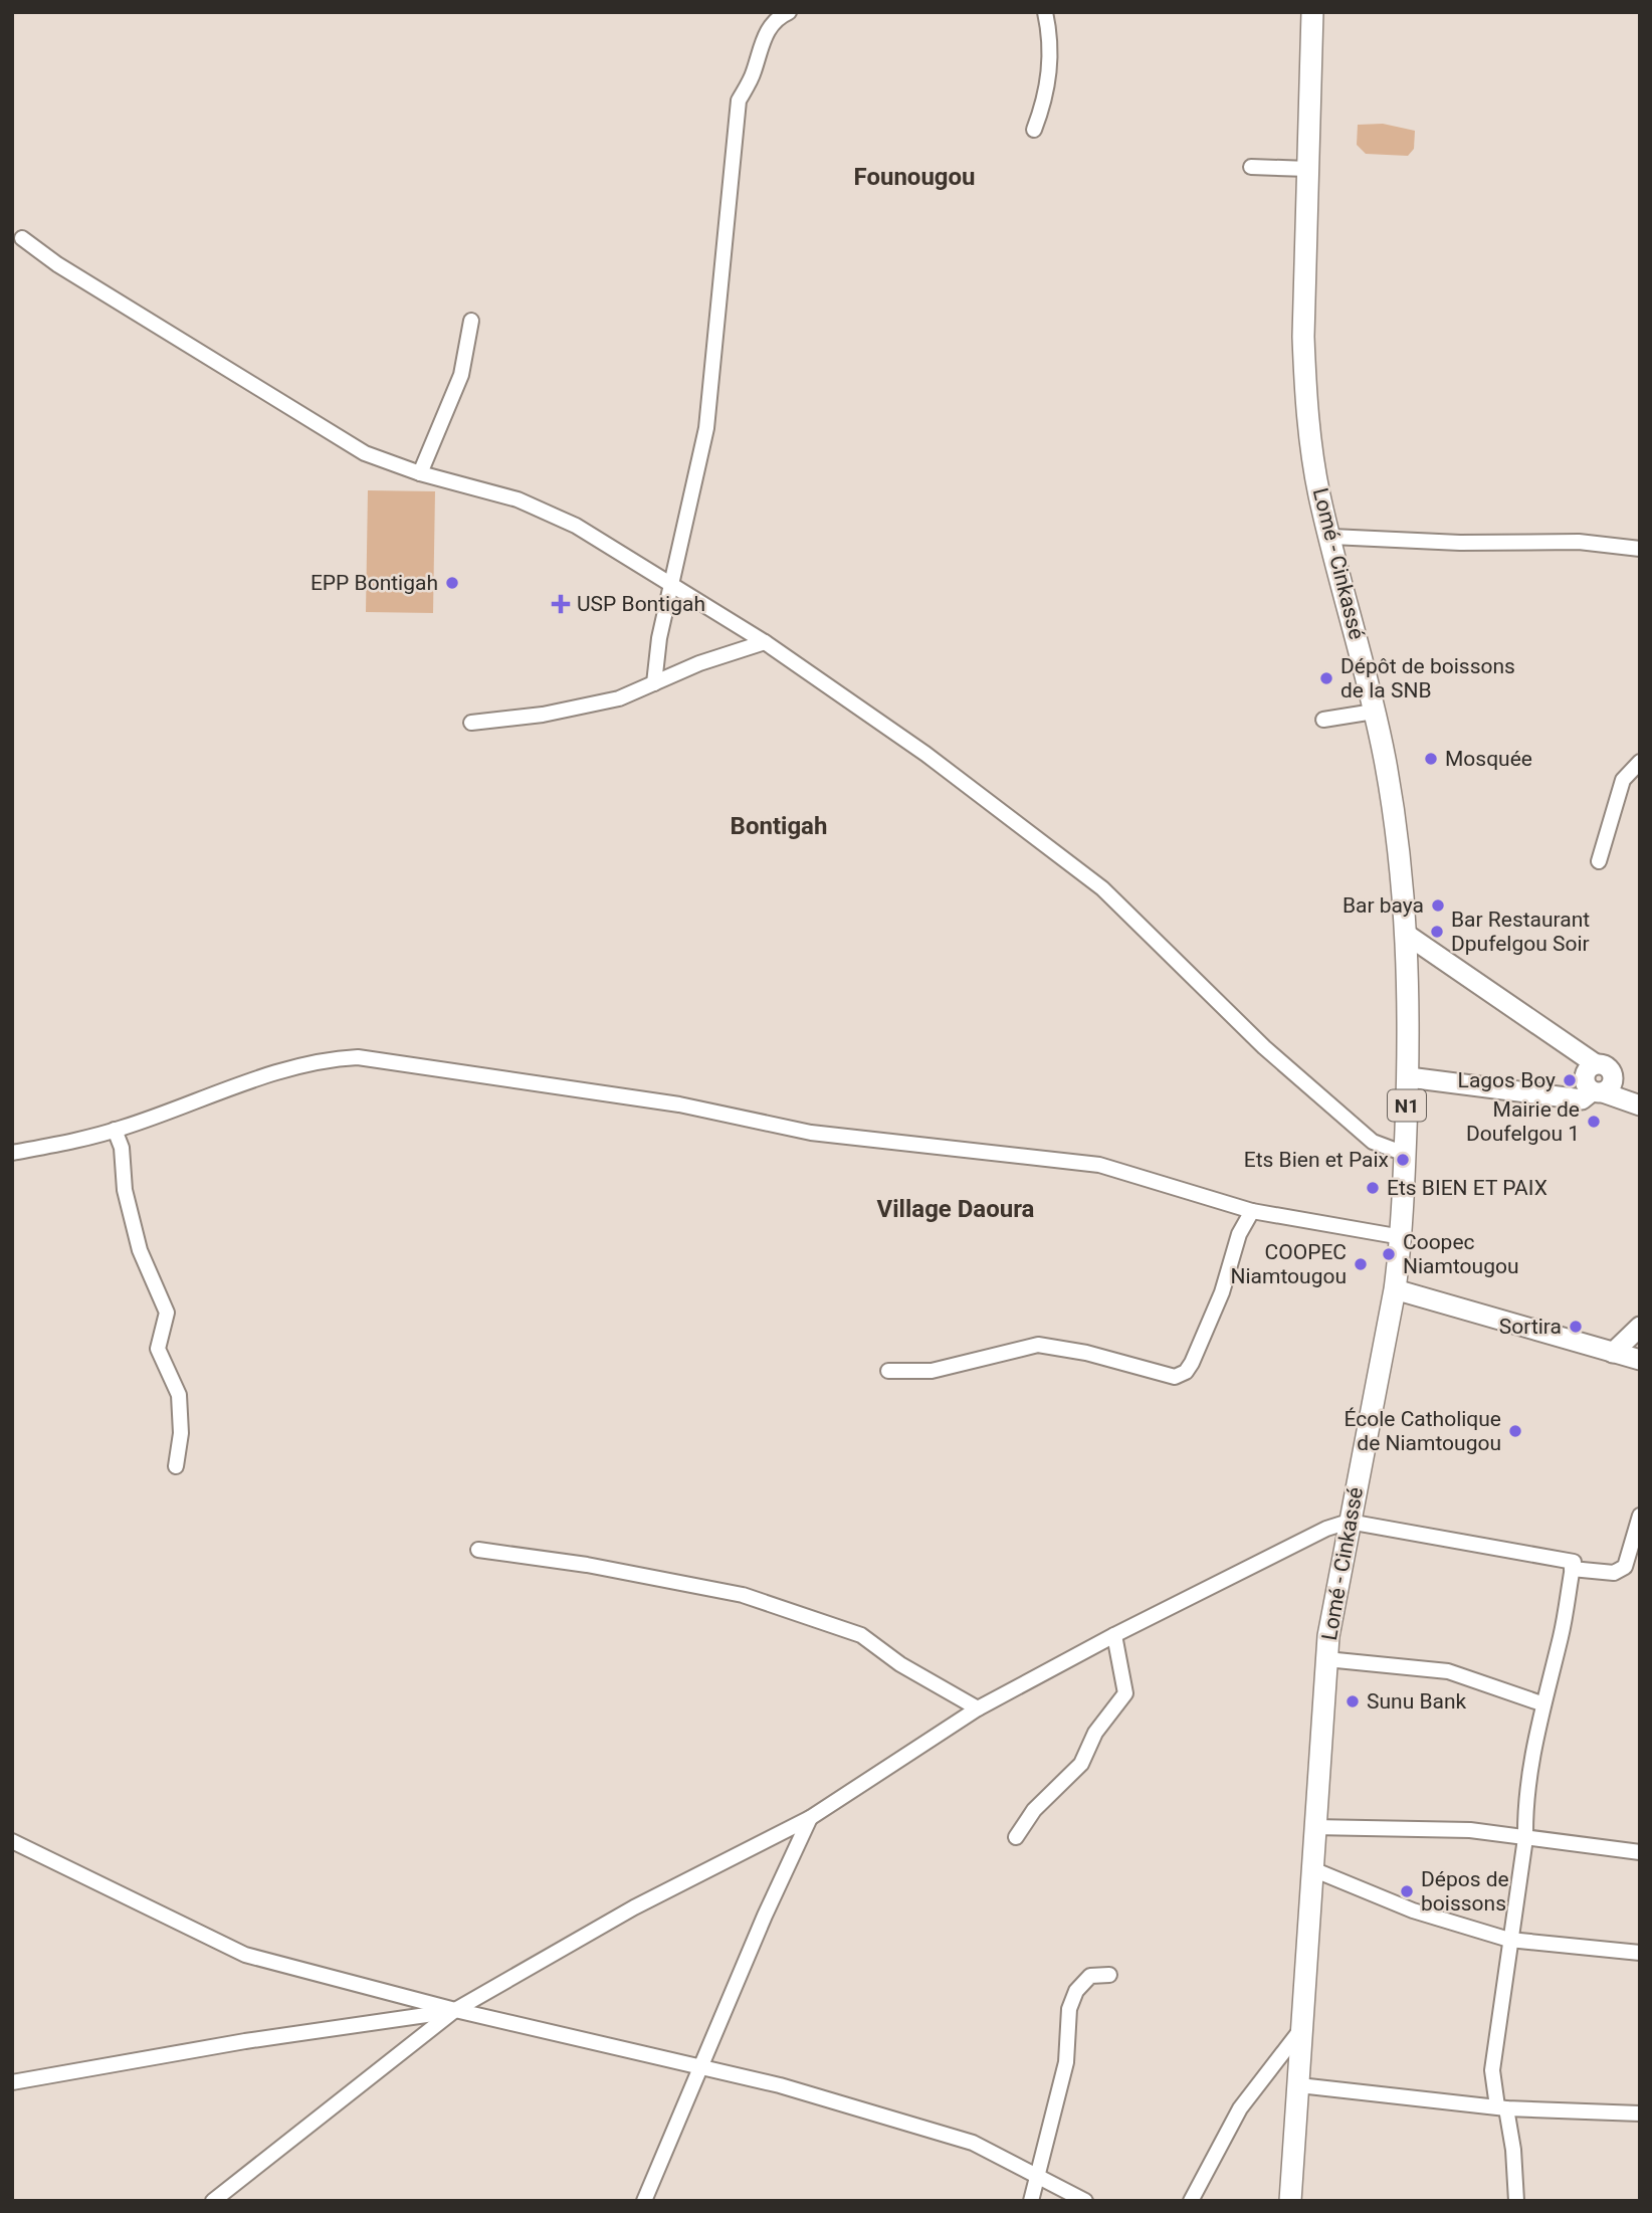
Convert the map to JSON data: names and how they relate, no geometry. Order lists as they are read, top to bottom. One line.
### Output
{"streets":{"highway":["Lomé - Cinkassé","N1"]},"districts":["Founougou","Bontigah","Village Daoura"],"places":{"other":["EPP Bontigah","Dépôt de boissons de la SNB","Mosquée","Bar baya","Bar Restaurant Dpufelgou Soir","Lagos Boy","Mairie de Doufelgou 1","Ets Bien et Paix","Ets BIEN ET PAIX","Coopec Niamtougou","COOPEC Niamtougou","Sortira","École Catholique de Niamtougou","Sunu Bank","Dépos de boissons"],"health":["USP Bontigah"]}}
